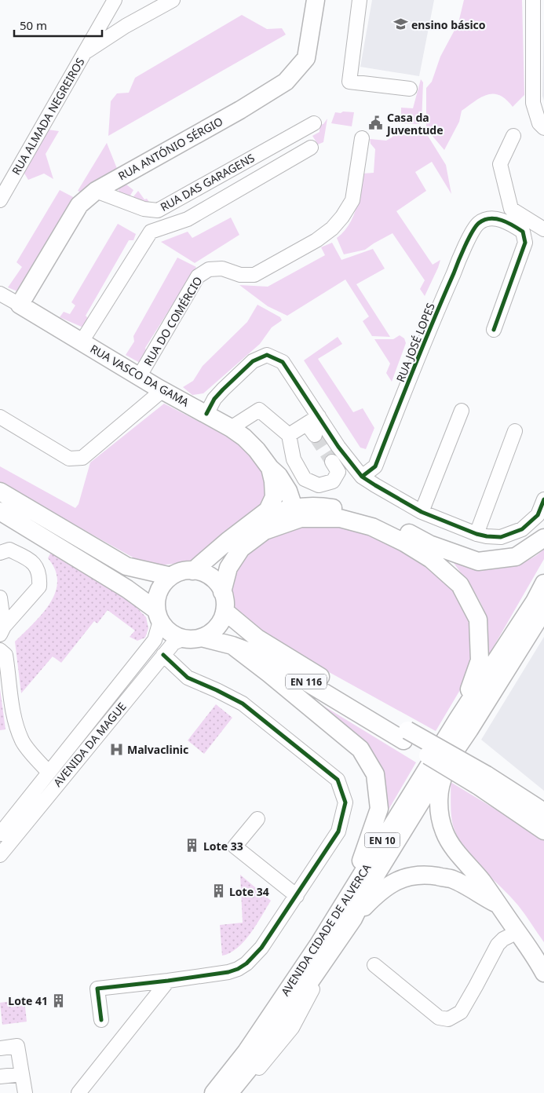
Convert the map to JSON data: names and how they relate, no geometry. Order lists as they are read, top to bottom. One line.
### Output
{"streets":{"main road":["RUA ANTÓNIO SÉRGIO","RUA VASCO DA GAMA","EN 116","EN 10","AVENIDA CIDADE DE ALVERCA"],"street":["RUA ALMADA NEGREIROS","RUA DAS GARAGENS","RUA DO COMÉRCIO","RUA JOSÉ LOPES","AVENIDA DA MAGUE"]},"crossings":[["RUA ANTÓNIO SÉRGIO","RUA DAS GARAGENS"],["RUA ANTÓNIO SÉRGIO","RUA VASCO DA GAMA"],["RUA DO COMÉRCIO","RUA VASCO DA GAMA"],["EN 116","AVENIDA DA MAGUE"]],"places":{"school or university":["ensino básico"],"public building":["Casa da Juventude"],"hospital":["Malvaclinic"],"building":["Lote 33","Lote 34","Lote 41"]},"scale_bar":"50 m"}
